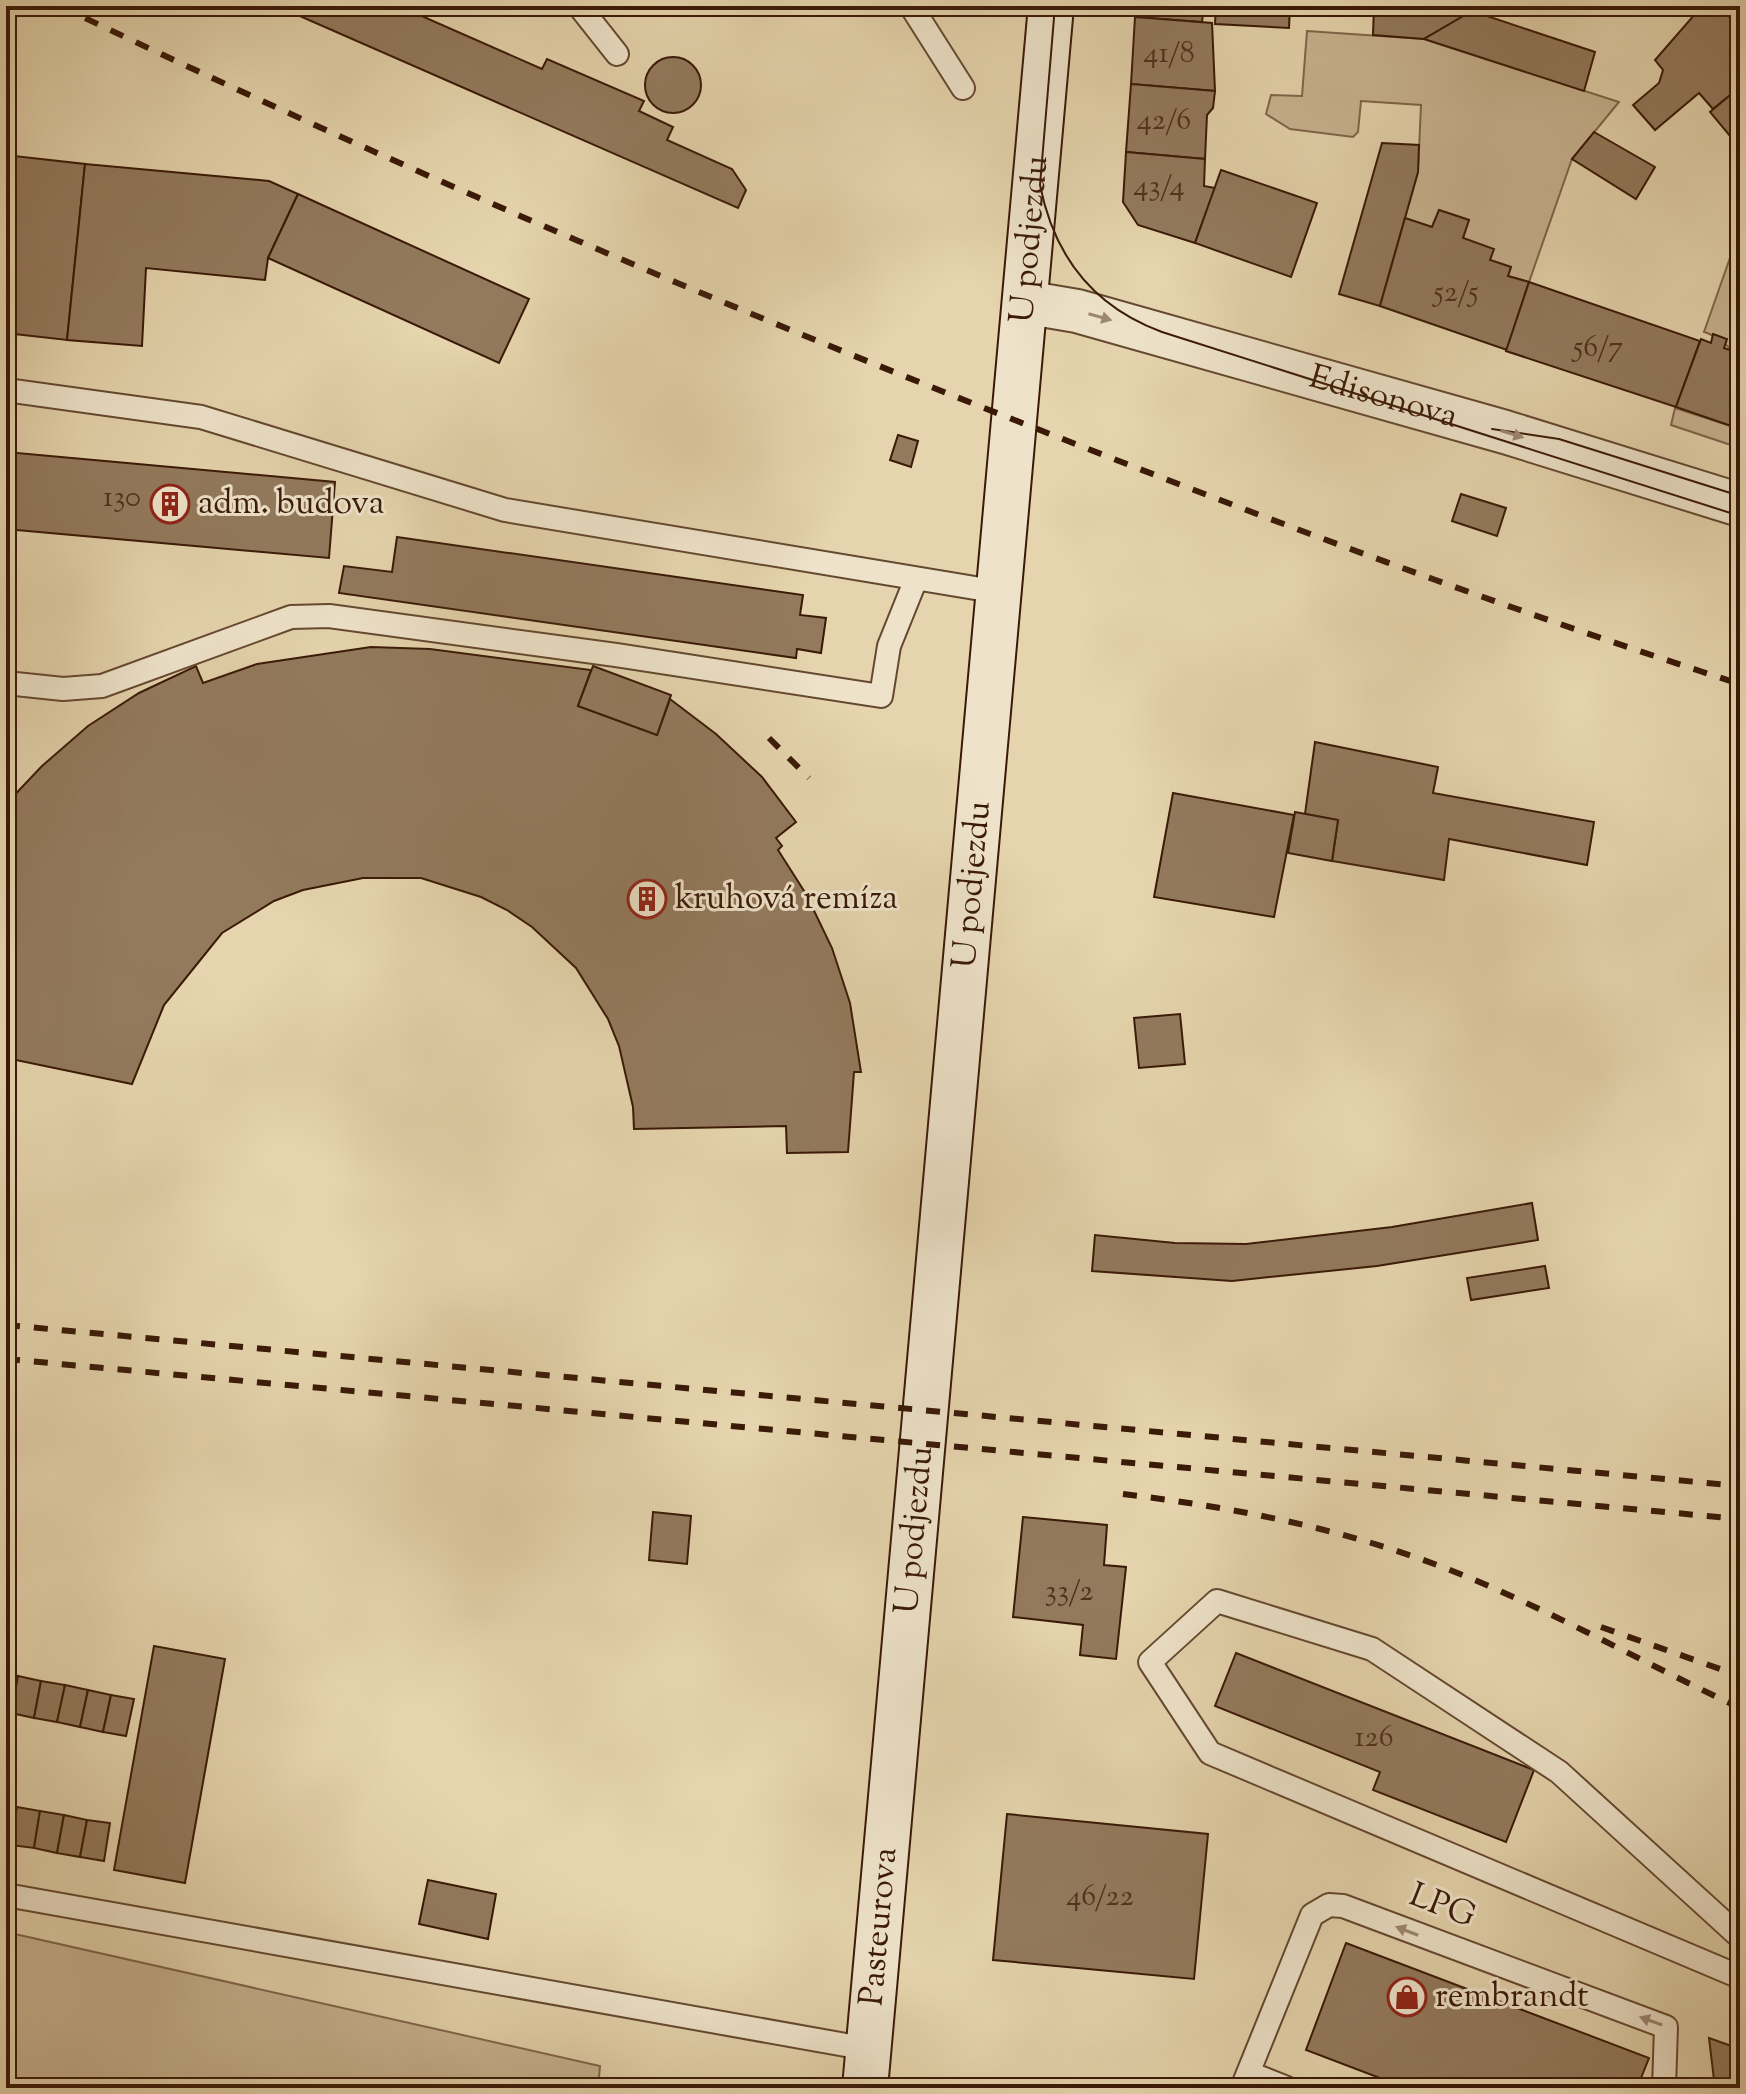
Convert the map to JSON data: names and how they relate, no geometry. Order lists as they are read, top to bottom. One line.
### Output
{"streets":{"main road":["U podjezdu","Pasteurova"],"street":["Edisonova"],"lane":["LPG"]},"crossings":[["U podjezdu","Edisonova"],["U podjezdu","Pasteurova"]],"one_way":["Edisonova"],"places":{"building":["adm. budova","kruhová remíza"],"shop":["rembrandt"]},"house_numbers":["41/8","42/6","43/4","52/5","56/7","130","33/2","126","46/22"]}
